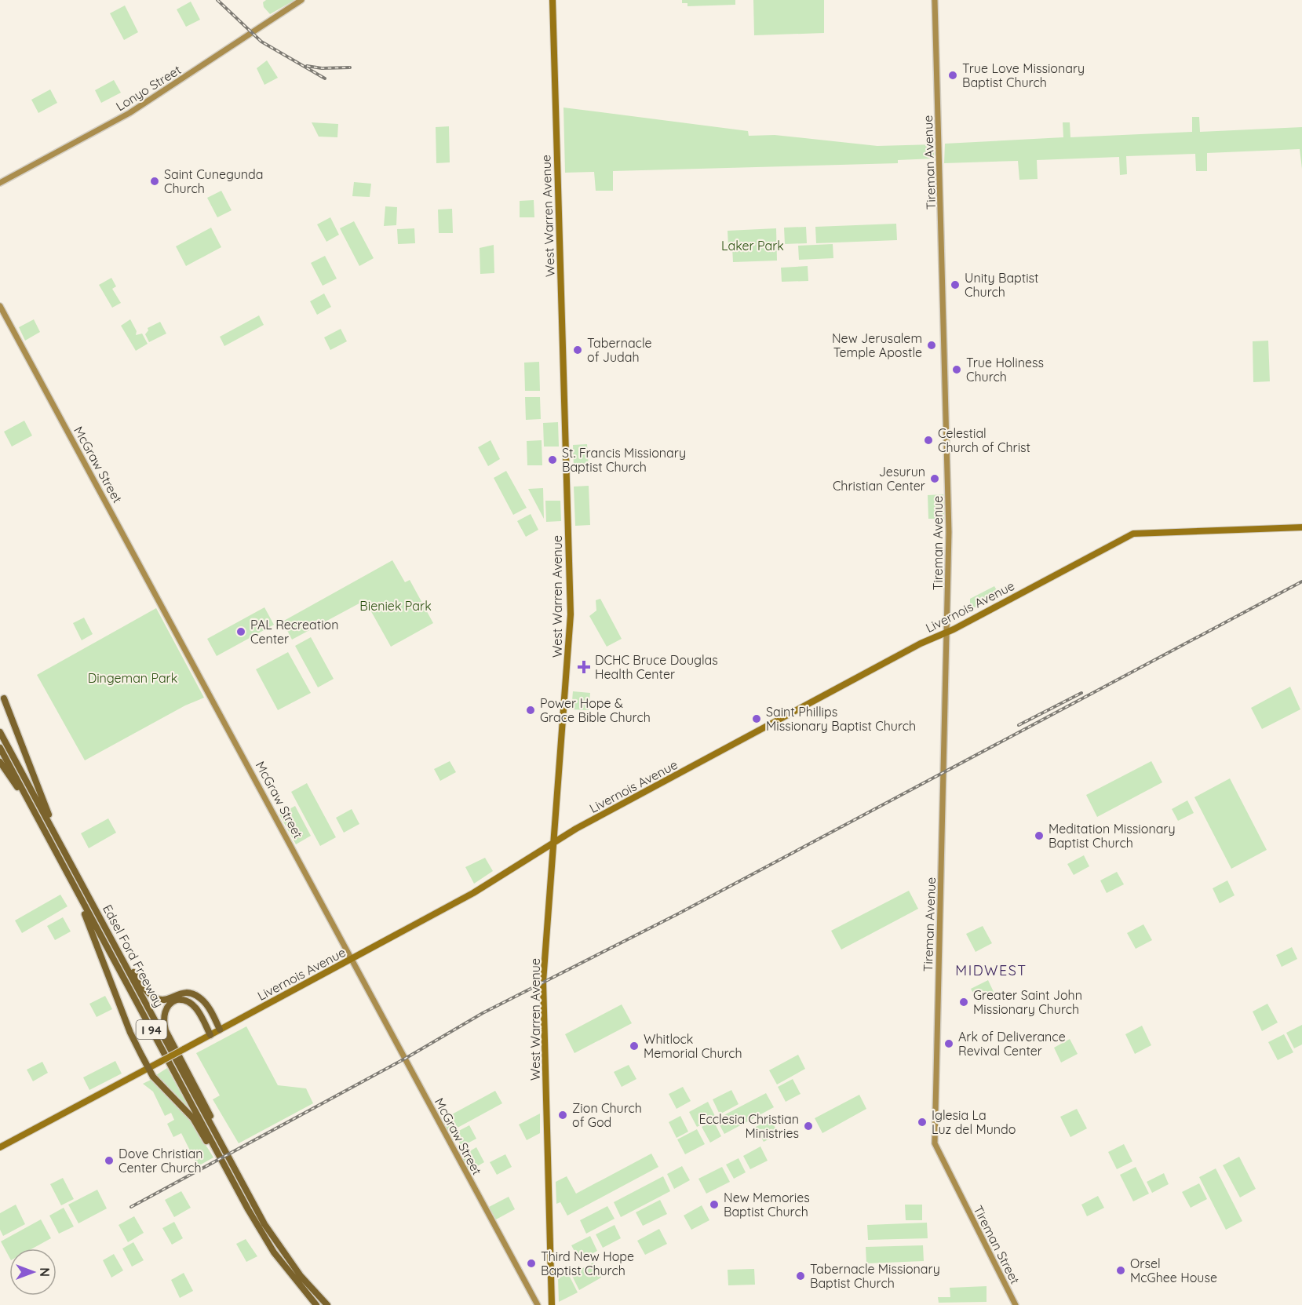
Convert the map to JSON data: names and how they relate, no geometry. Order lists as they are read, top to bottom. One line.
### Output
{"streets":{"highway":["Edsel Ford Freeway","I 94"],"main road":["West Warren Avenue","Livernois Avenue"],"street":["Lonyo Street","Tireman Avenue","McGraw Street","Tireman Street"]},"crossings":[["Tireman Avenue","Livernois Avenue"],["Tireman Avenue","Tireman Street"],["West Warren Avenue","Livernois Avenue"],["McGraw Street","Livernois Avenue"]],"districts":["MIDWEST"],"parks":["Laker Park","Bieniek Park","Dingeman Park"],"places":{"other":["True Love Missionary Baptist Church","Saint Cunegunda Church","Unity Baptist Church","New Jerusalem Temple Apostle","Tabernacle of Judah","True Holiness Church","Celestial Church of Christ","St. Francis Missionary Baptist Church","Jesurun Christian Center","PAL Recreation Center","Power Hope & Grace Bible Church","Saint Phillips Missionary Baptist Church","Meditation Missionary Baptist Church","Greater Saint John Missionary Church","Ark of Deliverance Revival Center","Whitlock Memorial Church","Zion Church of God","Iglesia La Luz del Mundo","Ecclesia Christian Ministries","Dove Christian Center Church","New Memories Baptist Church","Third New Hope Baptist Church","Orsel McGhee House","Tabernacle Missionary Baptist Church"],"health":["DCHC Bruce Douglas Health Center"]},"north":"right"}
